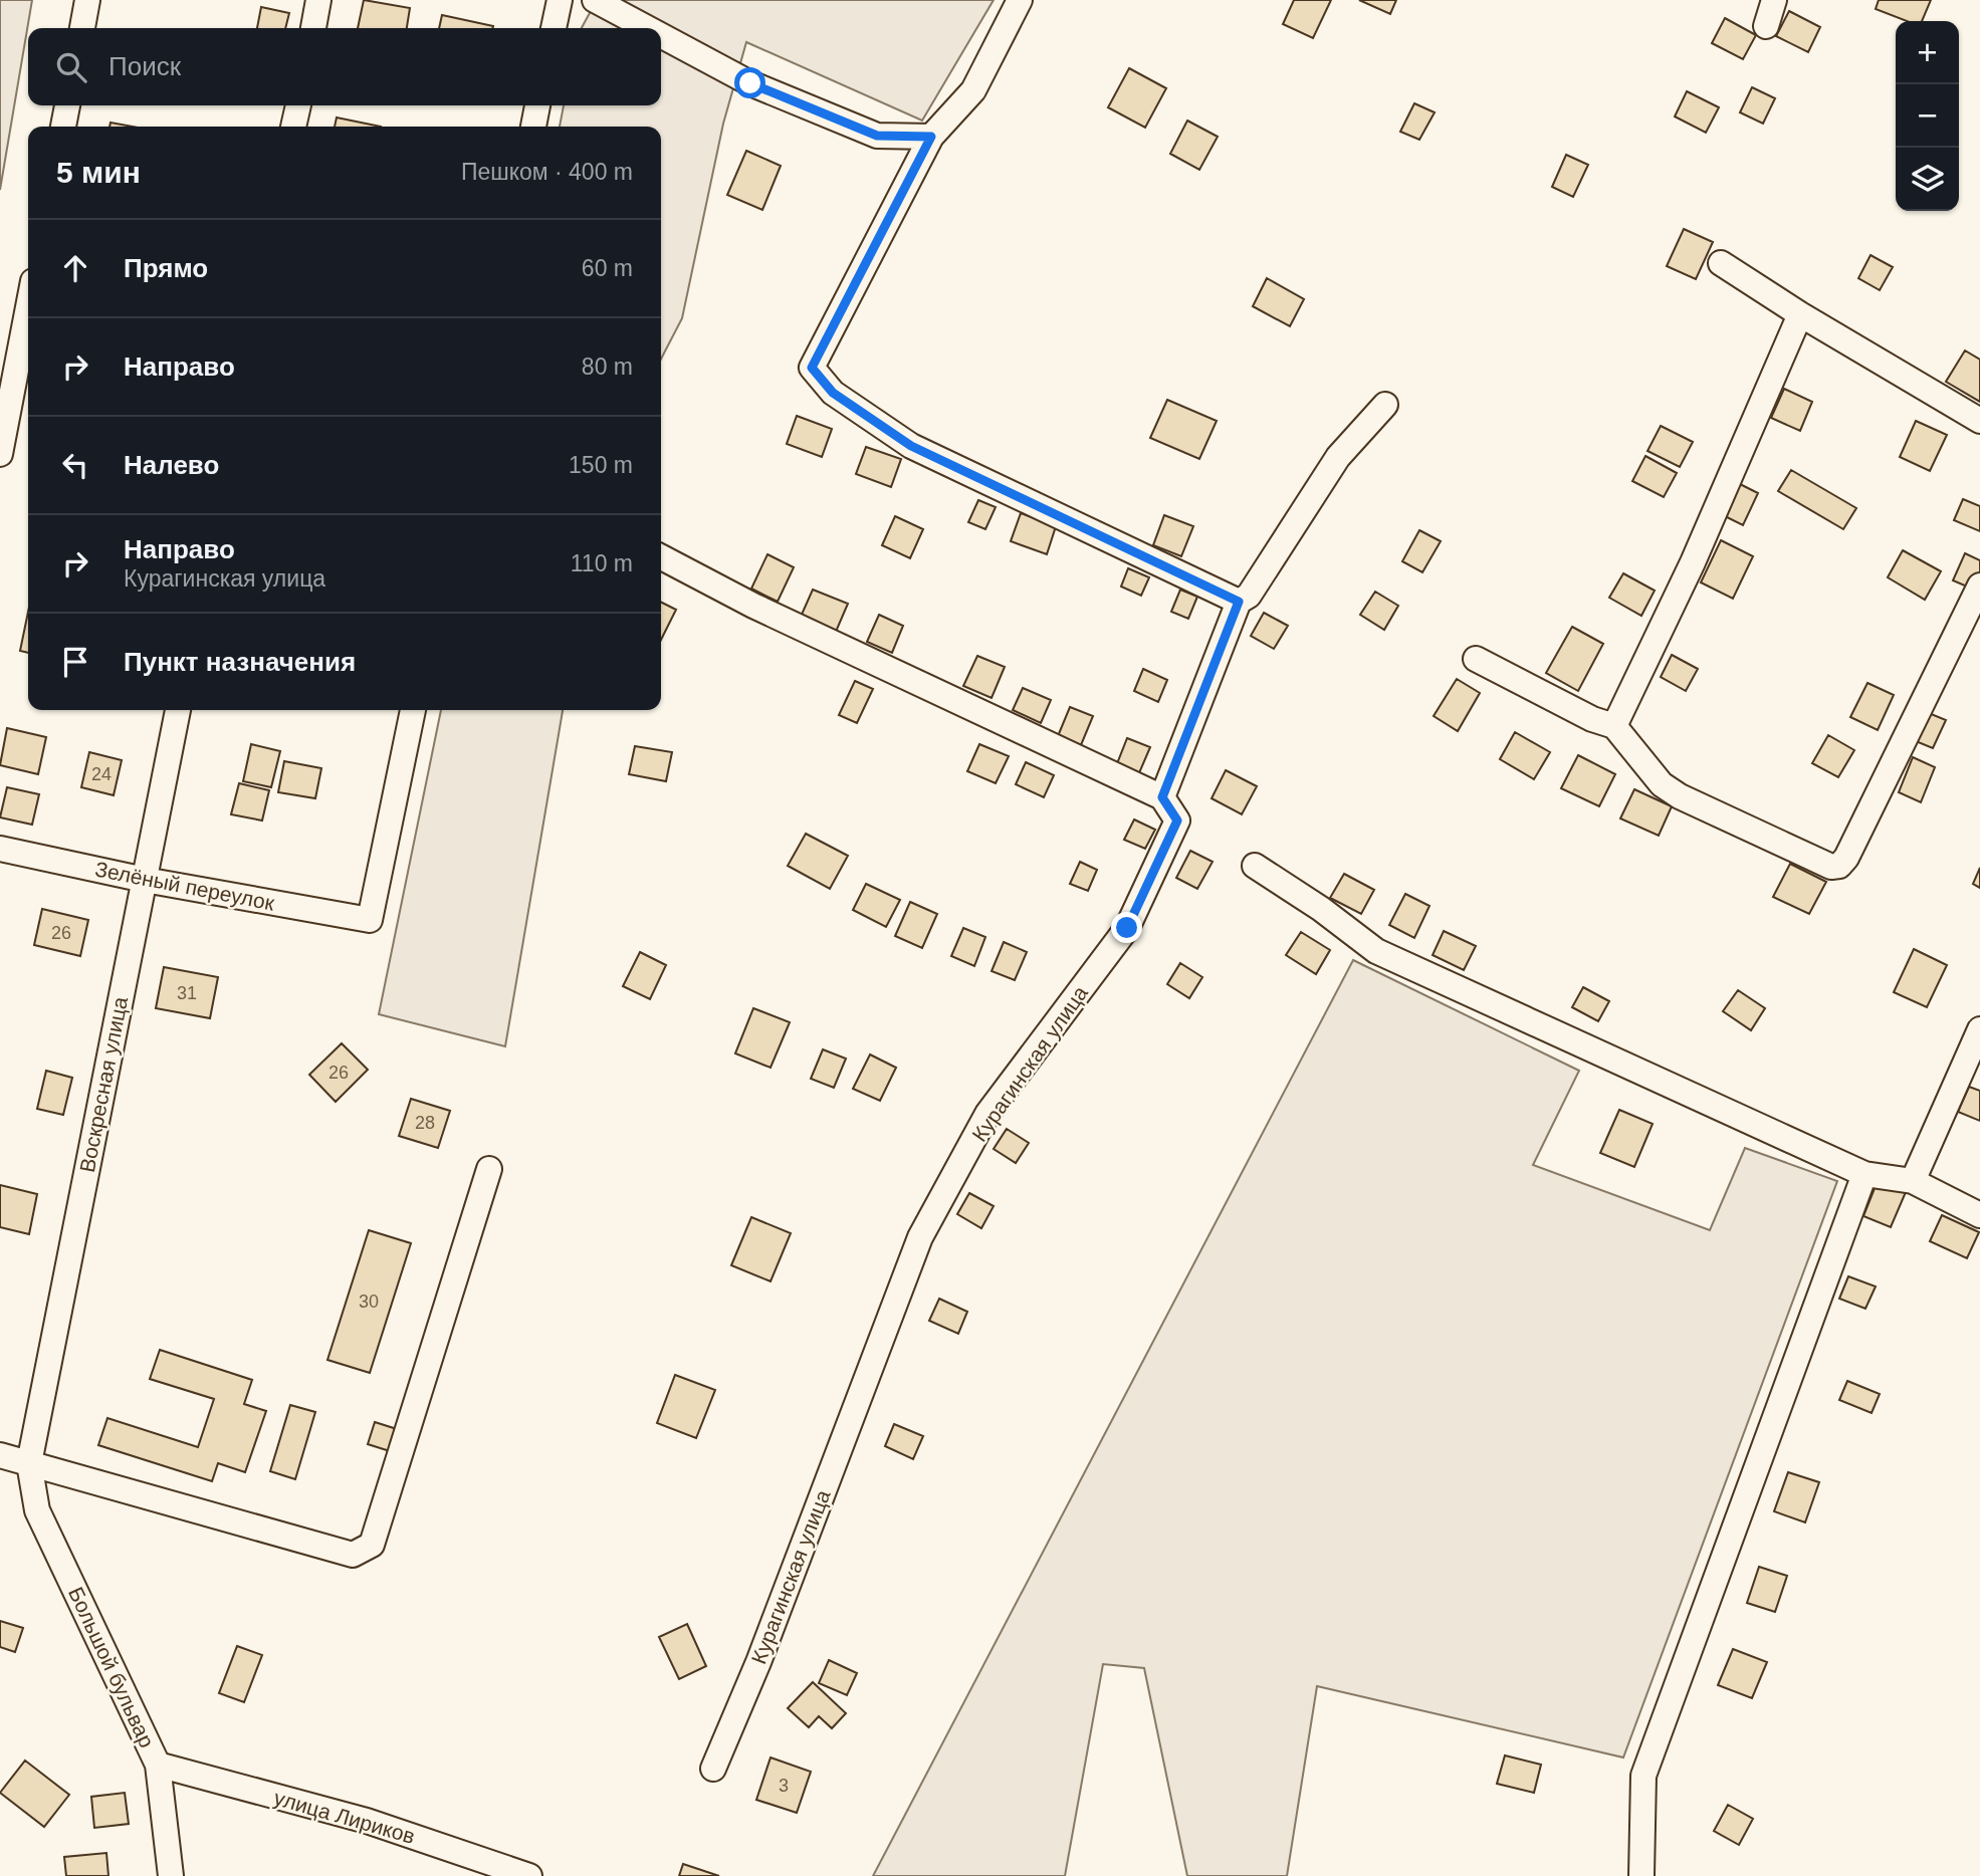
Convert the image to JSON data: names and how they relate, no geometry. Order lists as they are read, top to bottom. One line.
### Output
{"streets":{"street":["Зелёный переулок","Курагинская улица","Воскресная улица","Большой бульвар","улица Лириков"]},"crossings":[["Зелёный переулок","Воскресная улица"],["Воскресная улица","Большой бульвар"],["Большой бульвар","улица Лириков"]],"house_numbers":["24","26","31","26","28","30","3"],"page":{"map_buttons":["+","−"],"search":"Поиск","heading":["5 мин","Пешком · 400 m"],"list":[["Прямо","60 m"],["Направо","80 m"],["Налево","150 m"],["Направо","Курагинская улица","110 m"],"Пункт назначения"]}}
